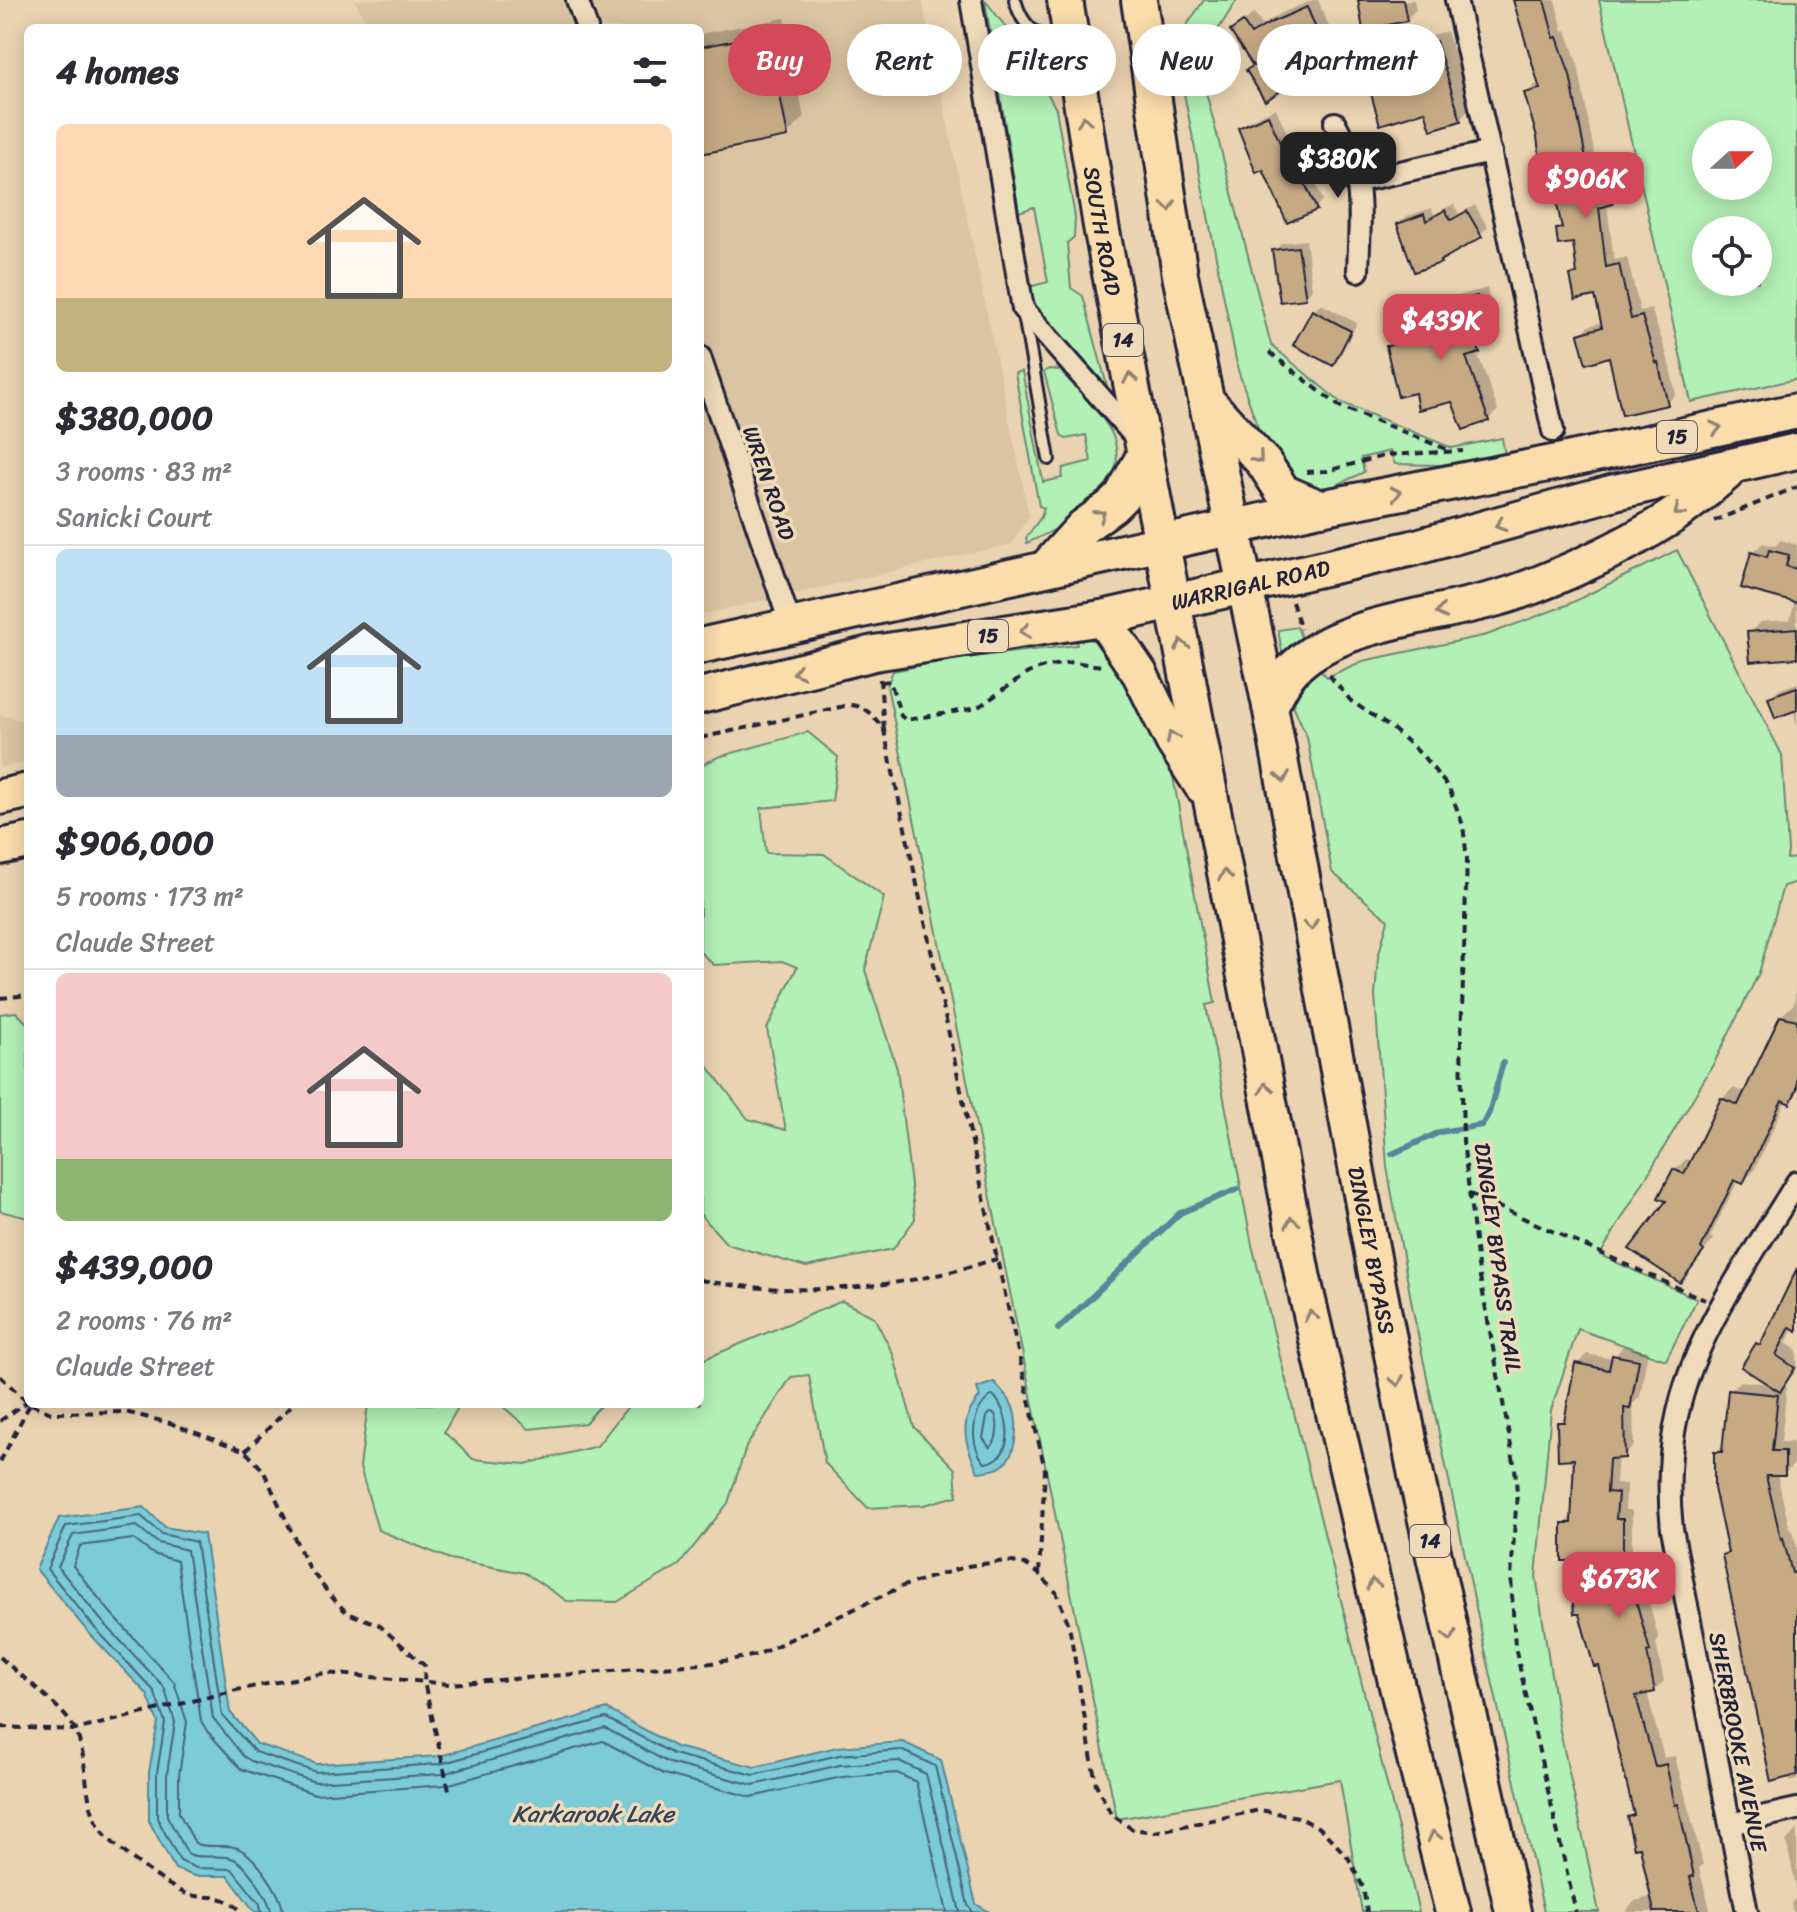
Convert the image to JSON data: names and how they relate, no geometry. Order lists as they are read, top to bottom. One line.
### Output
{"streets":{"highway":["SOUTH ROAD","14","15","WARRIGAL ROAD","DINGLEY BYPASS"],"street":["WREN ROAD","SHERBROOKE AVENUE"],"path":["DINGLEY BYPASS TRAIL"]},"crossings":[["SOUTH ROAD","14"],["SOUTH ROAD","15"],["SOUTH ROAD","WARRIGAL ROAD"],["14","15"],["14","WARRIGAL ROAD"],["14","DINGLEY BYPASS"],["15","WREN ROAD"],["WARRIGAL ROAD","DINGLEY BYPASS"]],"water":["Karkarook Lake"],"north":"right","page":{"chip":["Buy","Rent","Filters","New","Apartment"],"heading":"4 homes","list":[{"name":"$380,000","note":"3 rooms · 83 m² · Sanicki Court"},{"name":"$906,000","note":"5 rooms · 173 m² · Claude Street"},{"name":"$439,000","note":"2 rooms · 76 m² · Claude Street"}],"price":["$380K","$906K","$439K","$673K"]}}
